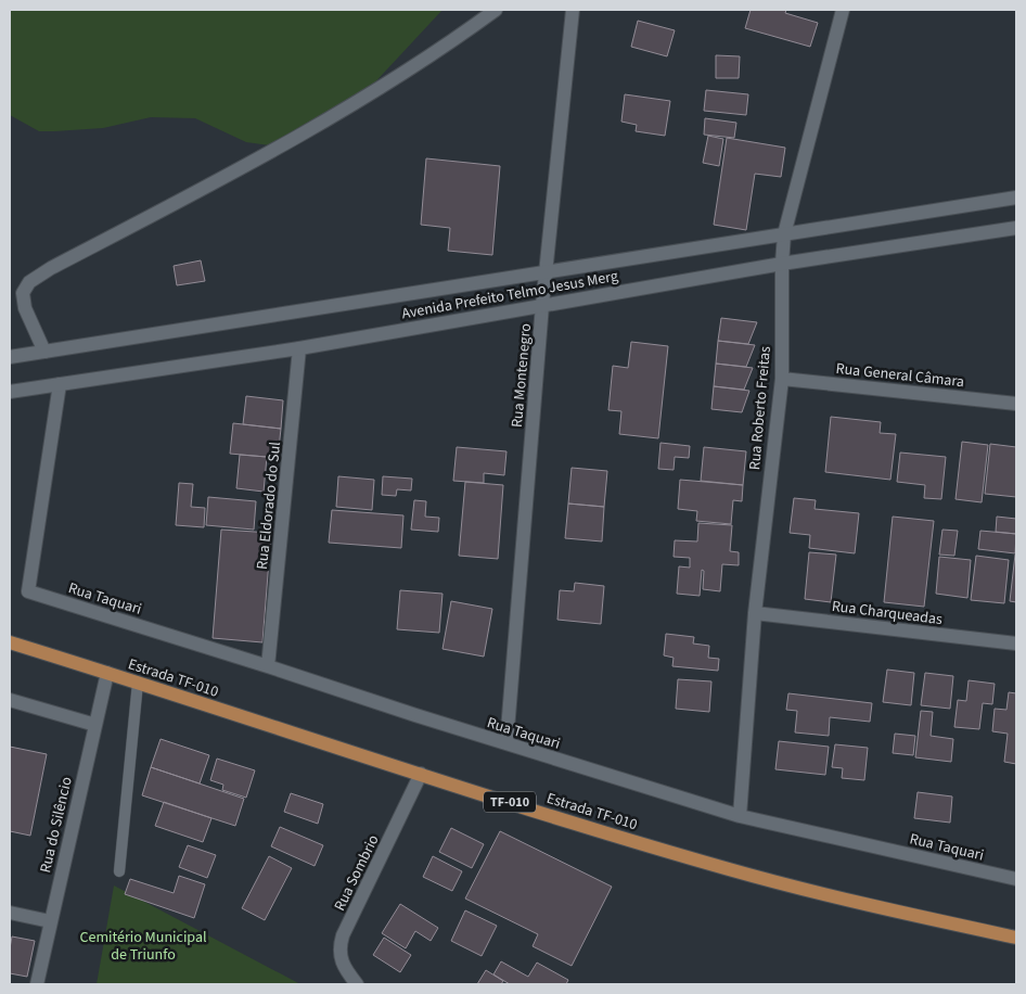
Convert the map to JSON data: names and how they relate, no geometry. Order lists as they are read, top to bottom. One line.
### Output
{"streets":{"main road":["Estrada TF-010","TF-010"],"street":["Avenida Prefeito Telmo Jesus Merg","Rua General Câmara","Rua Montenegro","Rua Roberto Freitas","Rua Eldorado do Sul","Rua Taquari","Rua Charqueadas","Rua do Silêncio","Rua Sombrio"]},"crossings":[["Avenida Prefeito Telmo Jesus Merg","Rua Montenegro"],["Avenida Prefeito Telmo Jesus Merg","Rua Roberto Freitas"],["Avenida Prefeito Telmo Jesus Merg","Rua Eldorado do Sul"],["Avenida Prefeito Telmo Jesus Merg","Rua Taquari"],["Rua General Câmara","Rua Roberto Freitas"],["Rua Montenegro","Rua Taquari"],["Rua Roberto Freitas","Rua Taquari"],["Rua Roberto Freitas","Rua Charqueadas"],["Rua Eldorado do Sul","Rua Taquari"],["Estrada TF-010","Rua do Silêncio"],["Estrada TF-010","Rua Sombrio"]],"parks":["Cemitério Municipal de Triunfo"]}
